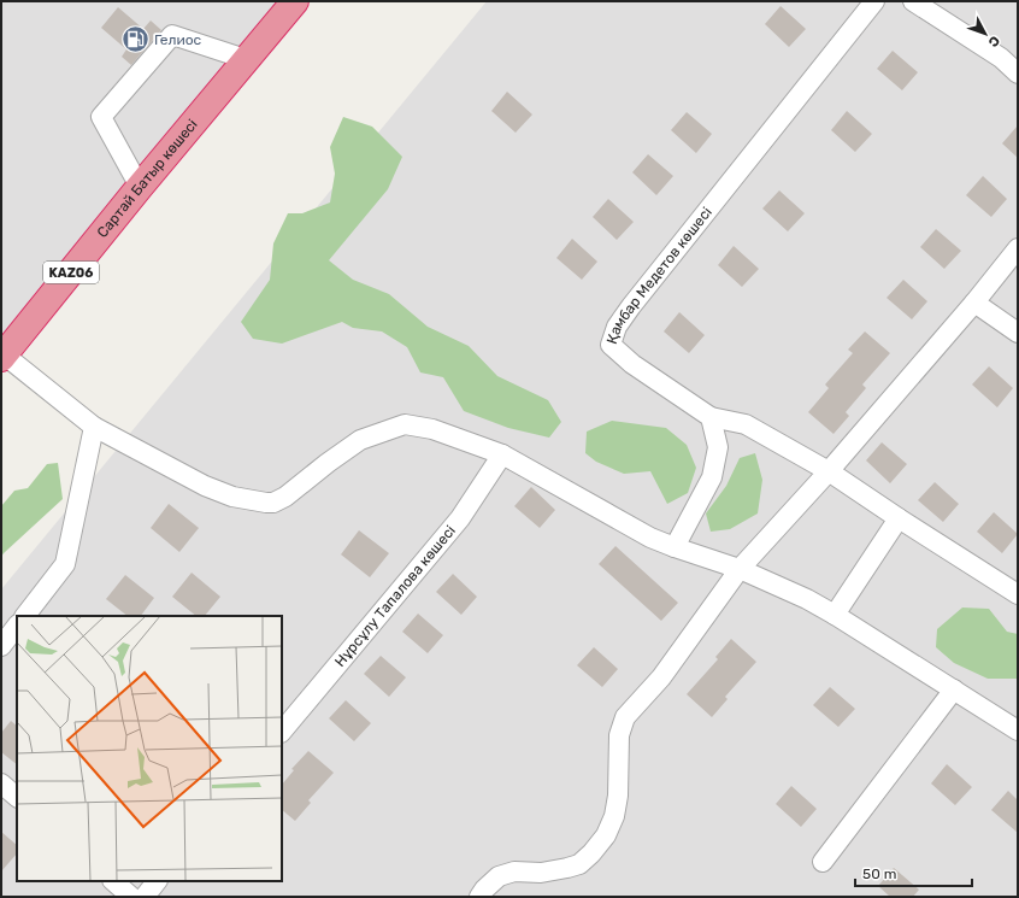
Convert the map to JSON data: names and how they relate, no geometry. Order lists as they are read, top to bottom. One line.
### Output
{"streets":{"highway":["Сартай Батыр көшесі","KАZ06"],"street":["Қамбар Медетов көшесі","Нұрсұлу Тапалова көшесі"]},"places":{"fuel station":["Гелиос"]},"scale_bar":"50 m","north":"bottom right"}
